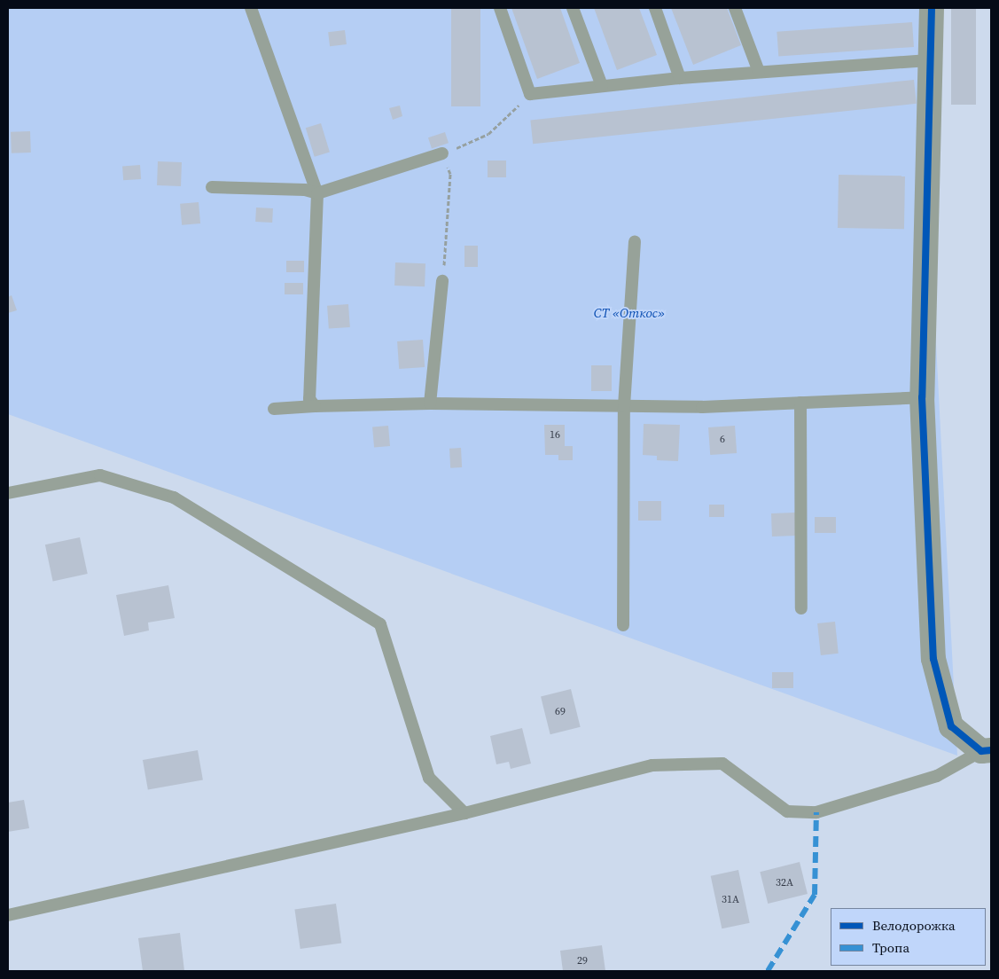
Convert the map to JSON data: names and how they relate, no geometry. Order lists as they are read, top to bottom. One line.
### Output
{"parks":["СТ «Откос»"],"house_numbers":["16","6","69","32А","31А","29"],"legend":["Велодорожка","Тропа"]}
